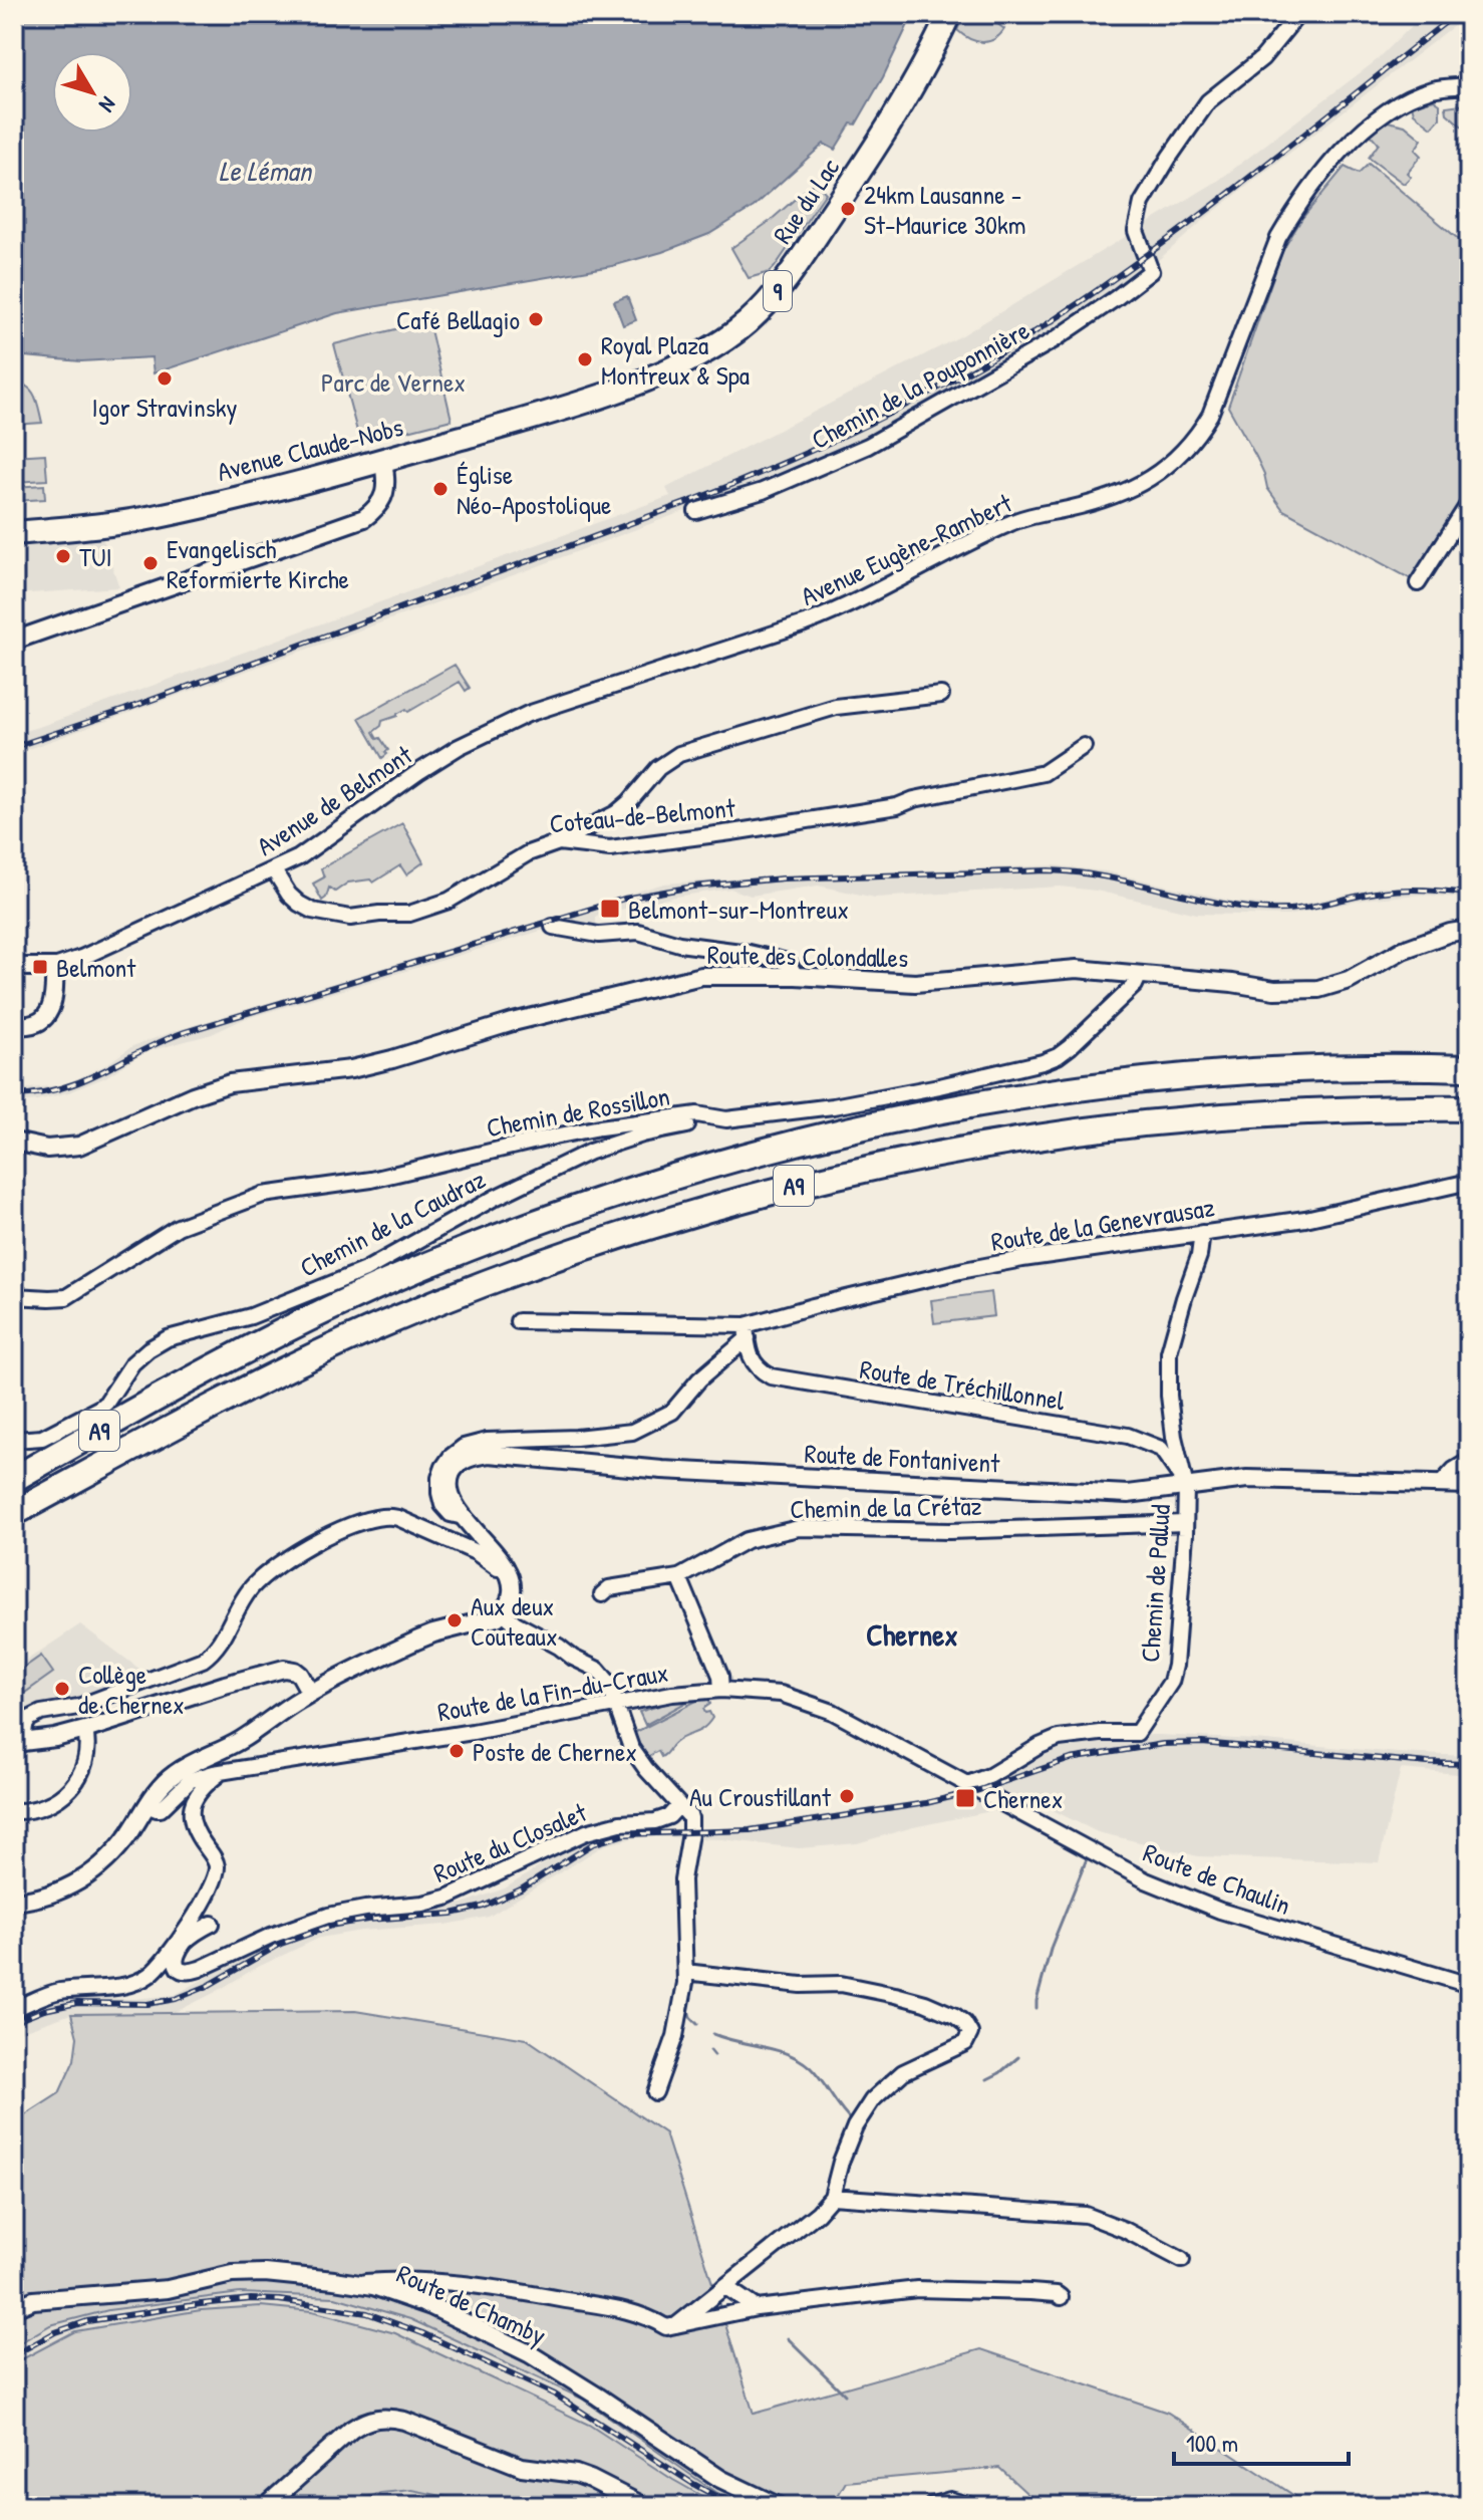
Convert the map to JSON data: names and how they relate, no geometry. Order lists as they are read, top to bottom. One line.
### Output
{"streets":{"highway":["A9"],"main road":["Rue du Lac","9","Avenue Claude-Nobs"],"street":["Chemin de la Pouponnière","Avenue Eugène-Rambert","Avenue de Belmont","Coteau-de-Belmont","Route des Colondalles","Chemin de Rossillon","Chemin de la Caudraz","Route de la Genevrausaz","Route de Tréchillonnel","Route de Fontanivent","Chemin de la Crétaz","Chemin de Pallud","Route de la Fin-du-Craux","Route du Closalet","Route de Chaulin","Route de Chamby"]},"crossings":[["Rue du Lac","Avenue Claude-Nobs"],["Avenue Eugène-Rambert","Avenue de Belmont"],["Avenue de Belmont","Coteau-de-Belmont"],["Route des Colondalles","Chemin de Rossillon"],["Chemin de Rossillon","Chemin de la Caudraz"],["Route de la Genevrausaz","Route de Tréchillonnel"],["Route de la Genevrausaz","Chemin de Pallud"],["Route de Tréchillonnel","Route de Fontanivent"],["Route de Tréchillonnel","Chemin de Pallud"],["Route de Fontanivent","Chemin de Pallud"],["Chemin de la Crétaz","Chemin de Pallud"],["Chemin de Pallud","Route de la Fin-du-Craux"],["Chemin de Pallud","Route de Chaulin"],["Route de la Fin-du-Craux","Route de Chaulin"]],"districts":["Chernex"],"water":["Le Léman"],"parks":["Parc de Vernex"],"places":{"other":["24km Lausanne - St-Maurice 30km","Café Bellagio","Royal Plaza Montreux & Spa","Igor Stravinsky","Église Néo-Apostolique","TUI","Evangelisch Reformierte Kirche","Aux deux Couteaux","Collège de Chernex","Poste de Chernex","Au Croustillant"],"transit":["Belmont-sur-Montreux","Belmont","Chernex"]},"scale_bar":"100 m","north":"bottom right"}
